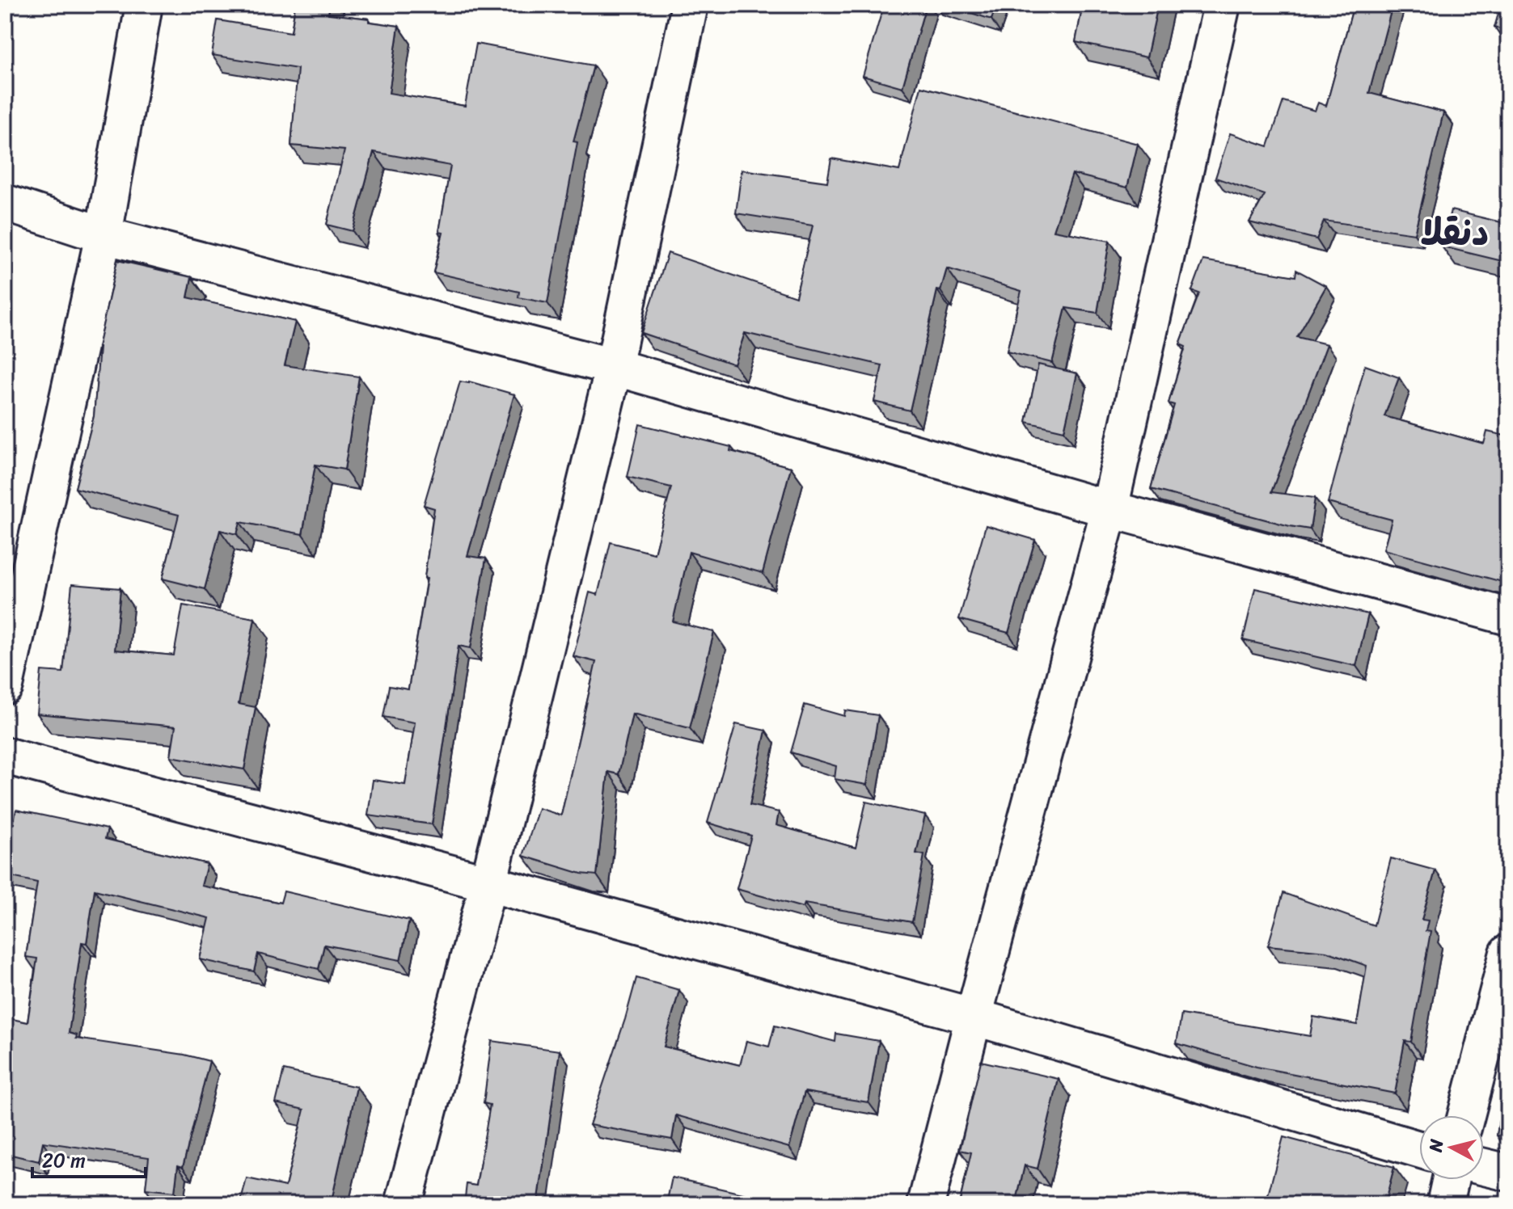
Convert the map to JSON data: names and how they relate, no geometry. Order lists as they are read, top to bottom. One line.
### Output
{"districts":["دنقلا"],"scale_bar":"20 m","north":"left"}
